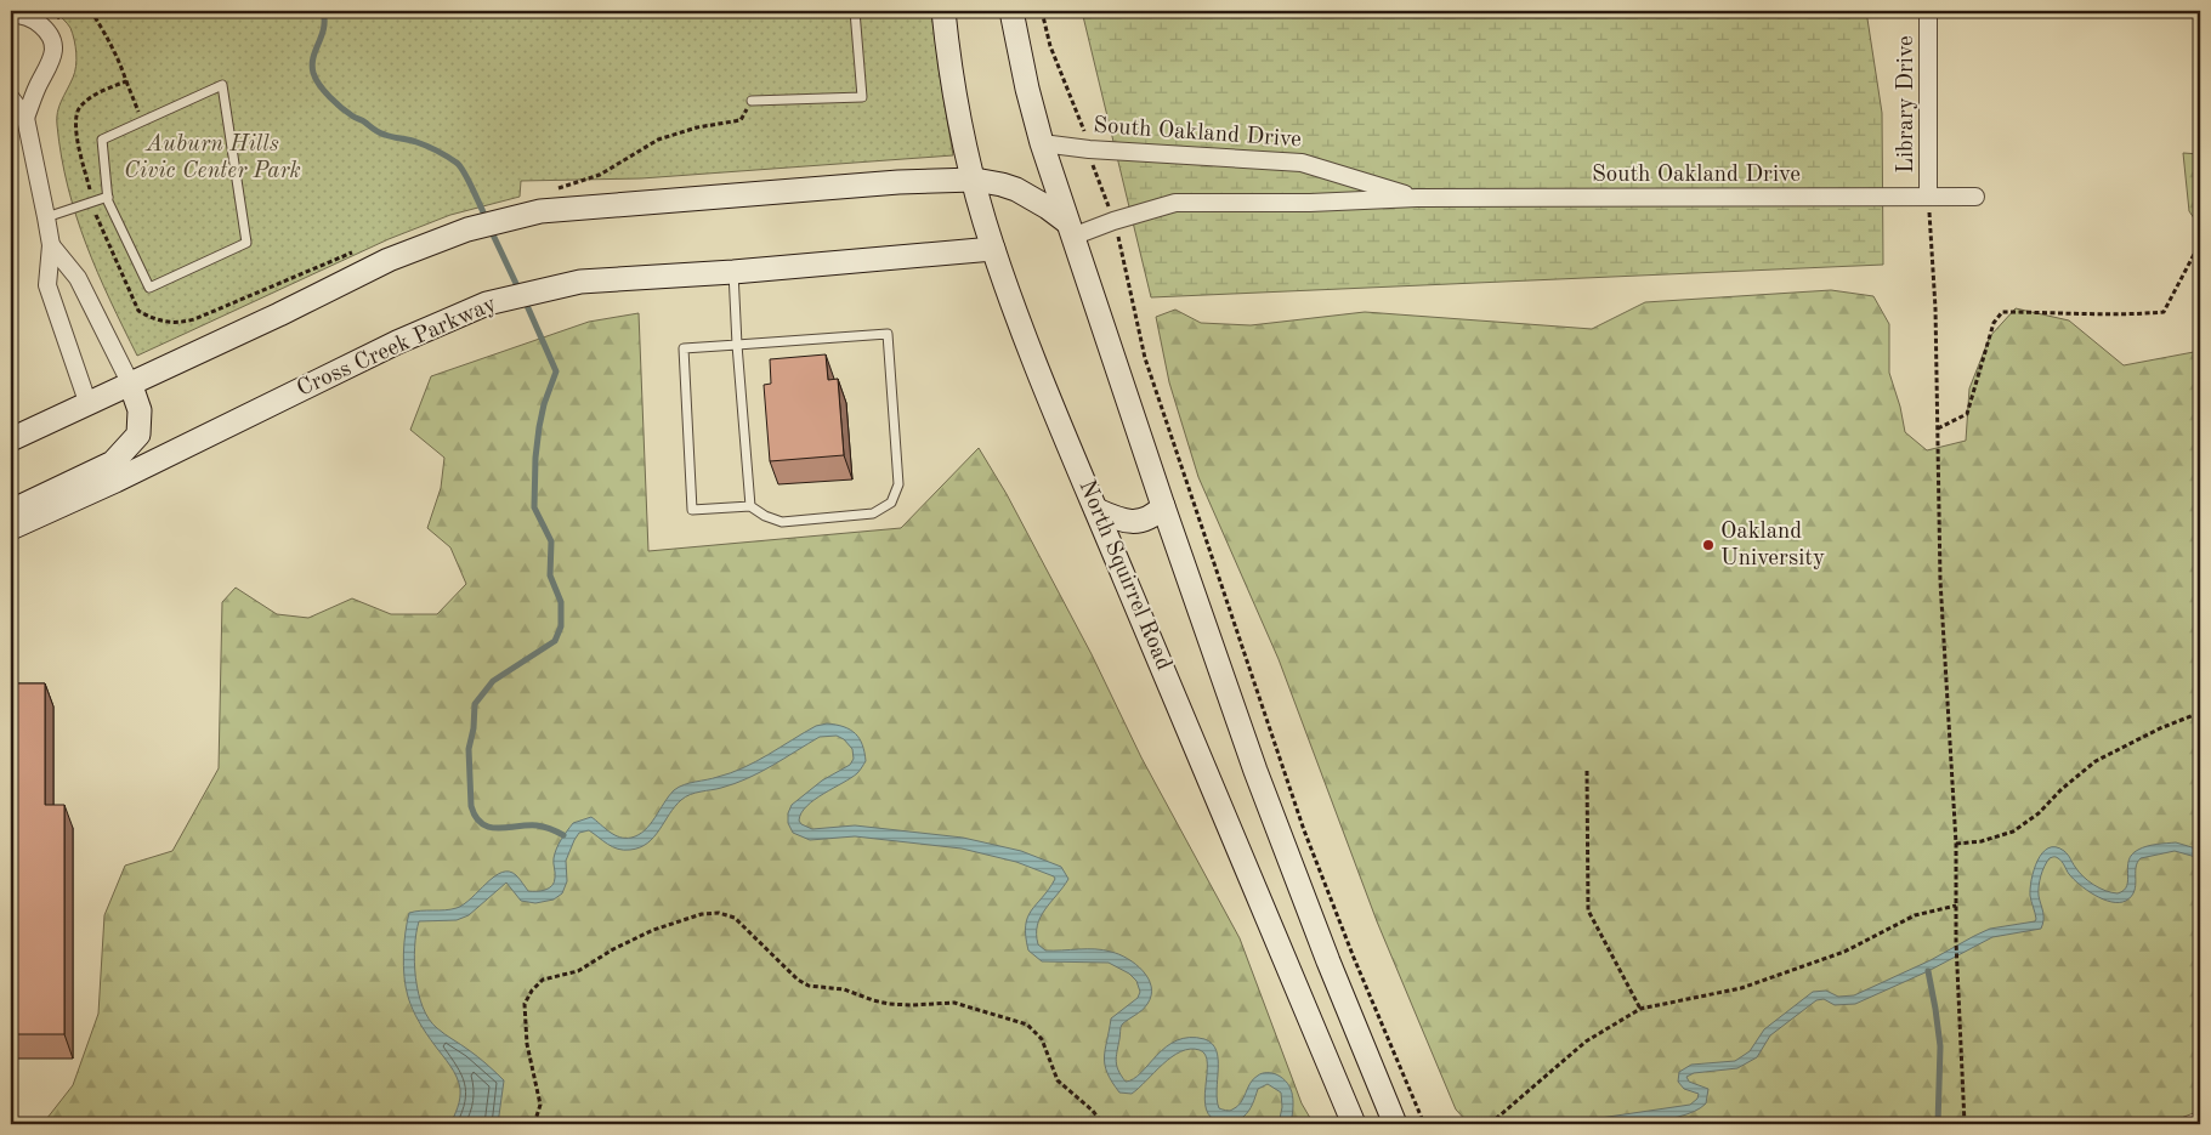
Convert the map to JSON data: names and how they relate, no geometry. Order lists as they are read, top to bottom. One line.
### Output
{"streets":{"main road":["Cross Creek Parkway","North Squirrel Road"],"street":["Library Drive","South Oakland Drive"]},"crossings":[["Library Drive","South Oakland Drive"],["Cross Creek Parkway","North Squirrel Road"]],"parks":["Auburn Hills Civic Center Park"],"places":["Oakland University"]}
